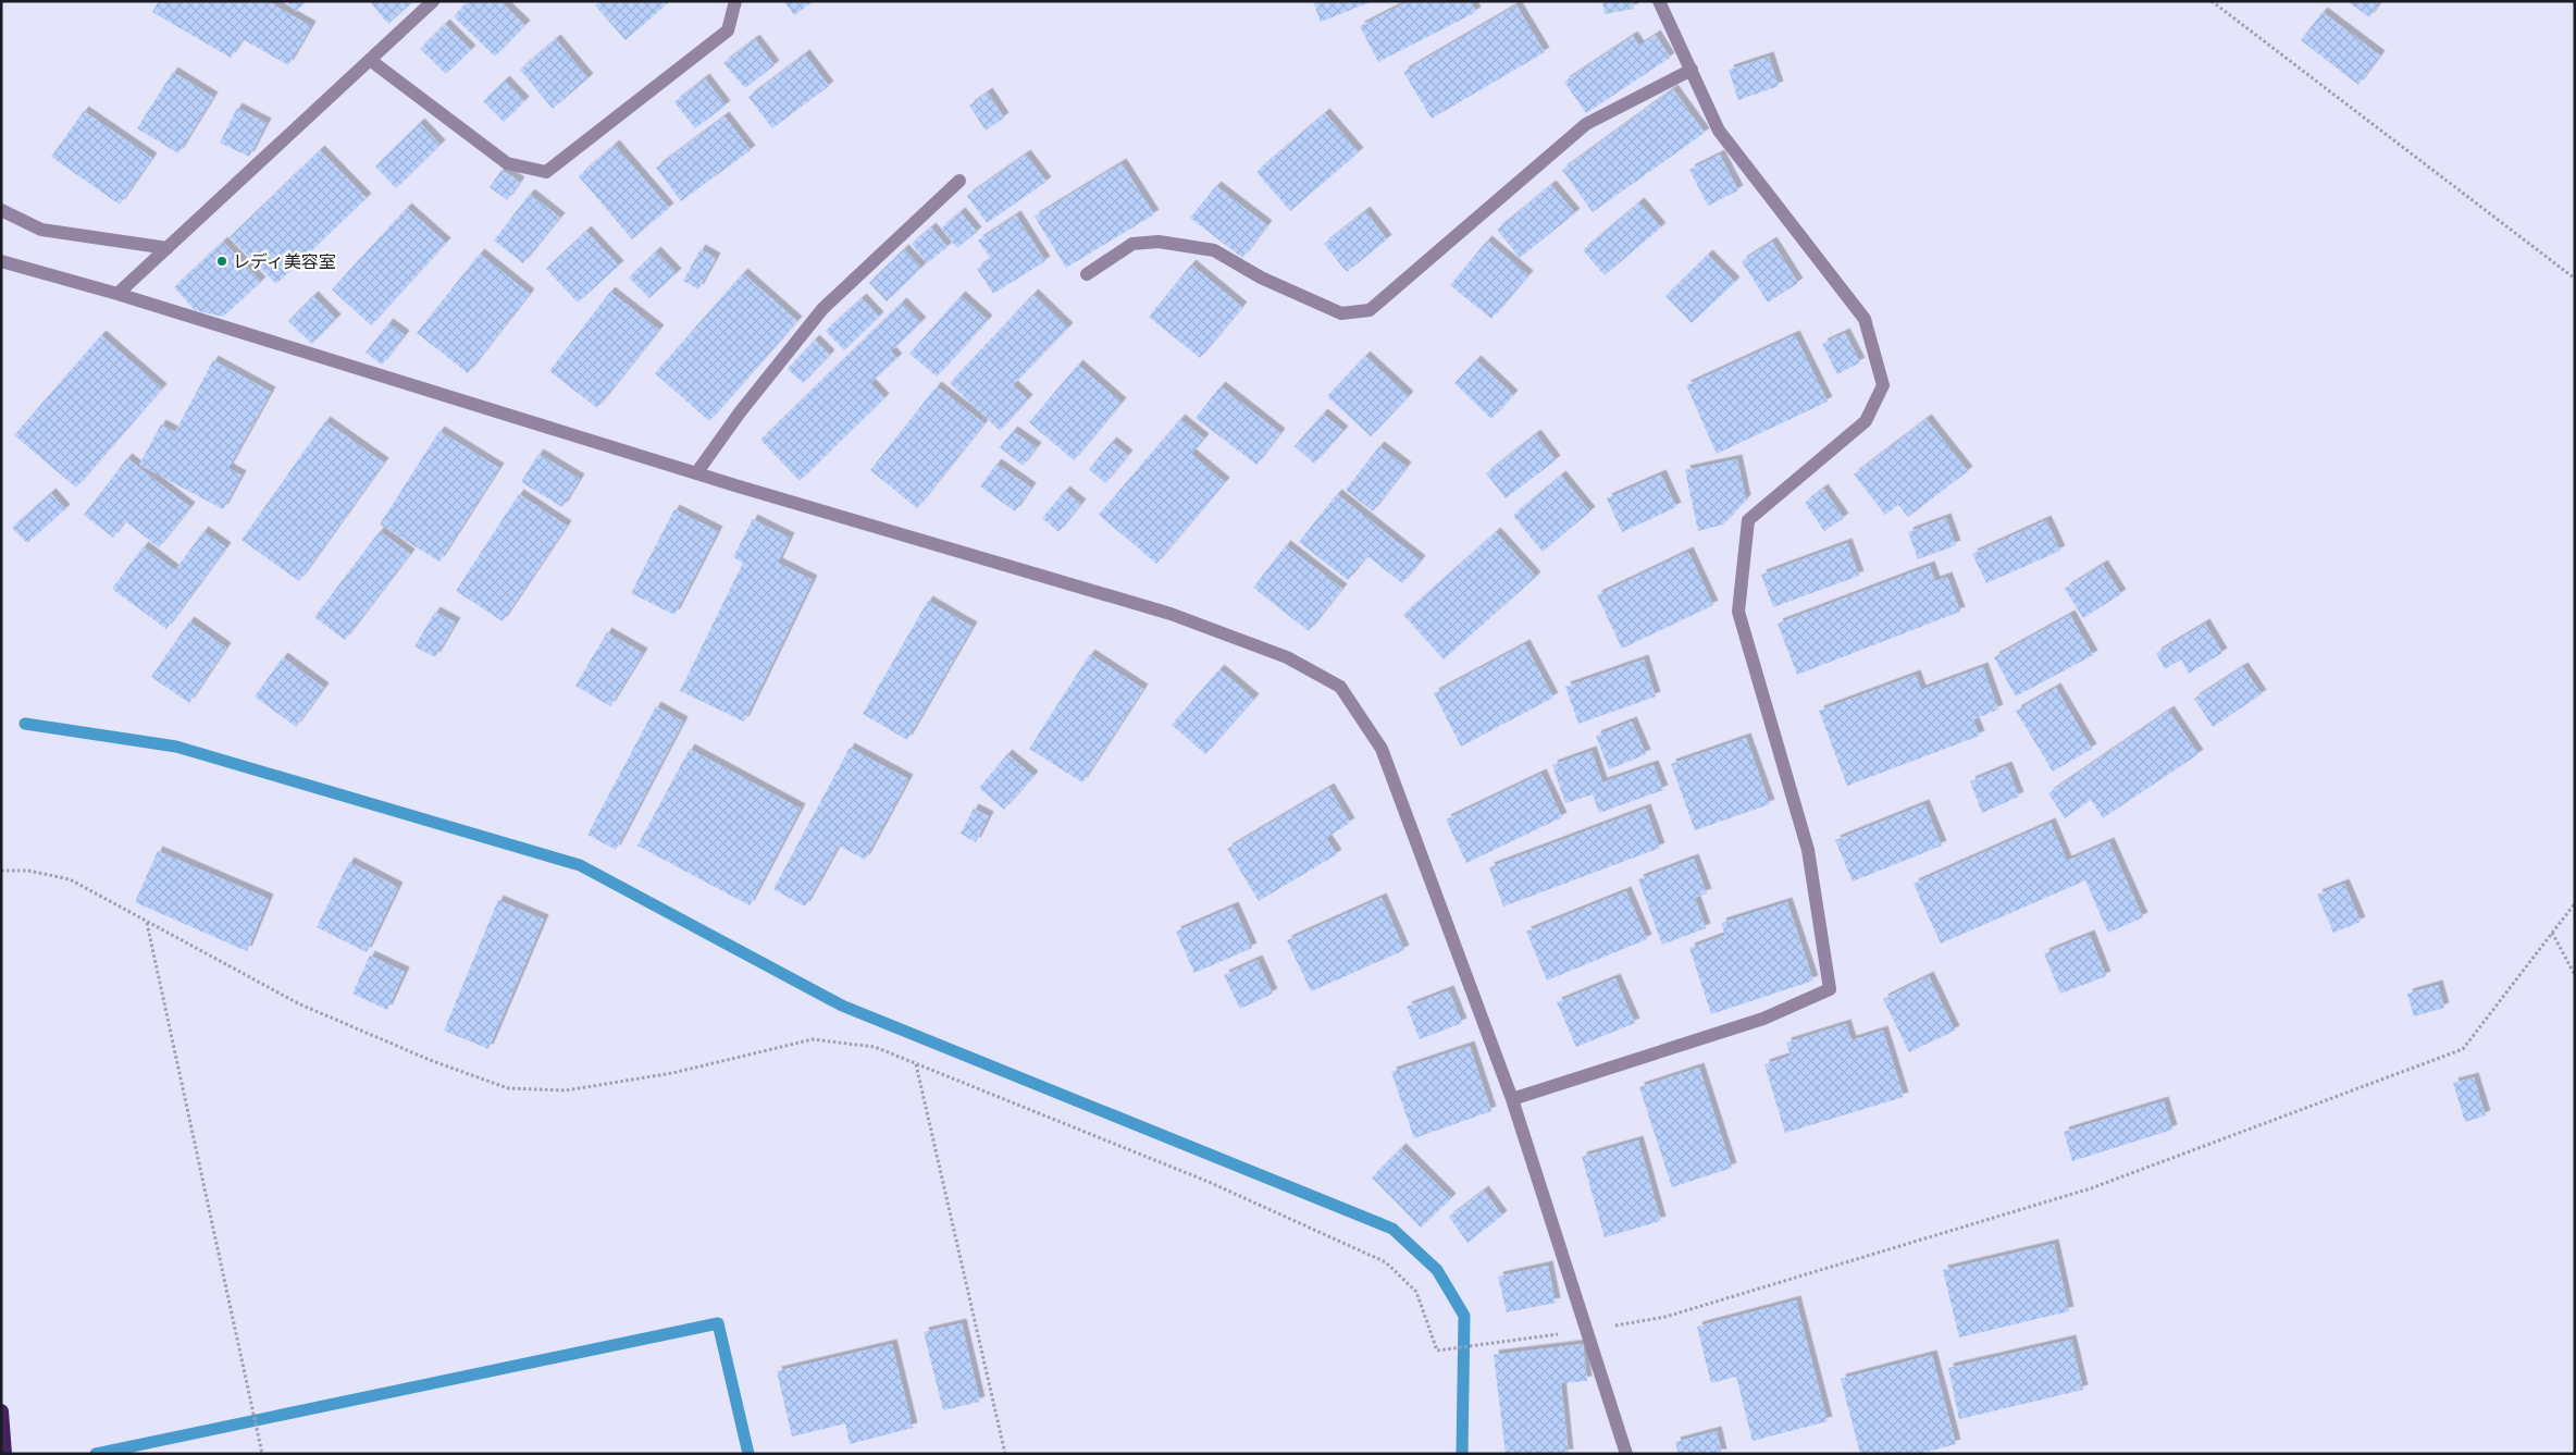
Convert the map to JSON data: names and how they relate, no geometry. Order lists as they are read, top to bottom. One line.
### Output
{"places":["レディ美容室"]}
